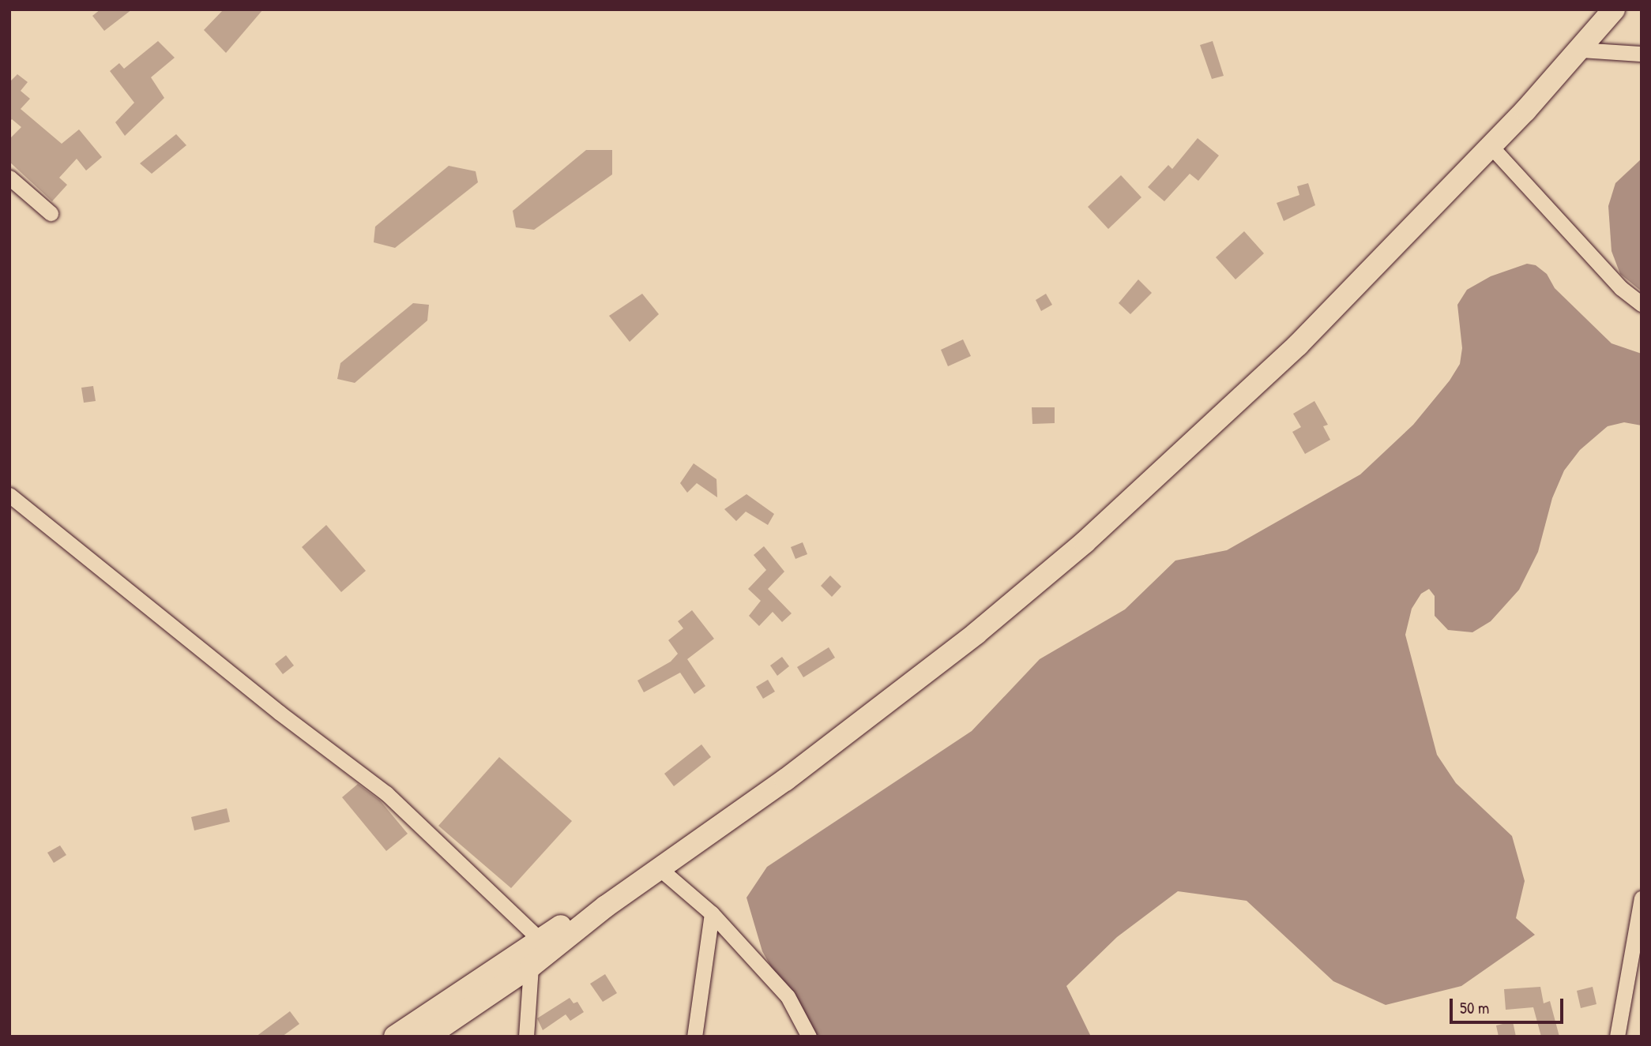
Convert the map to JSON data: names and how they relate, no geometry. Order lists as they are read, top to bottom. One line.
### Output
{"scale_bar":"50 m"}
